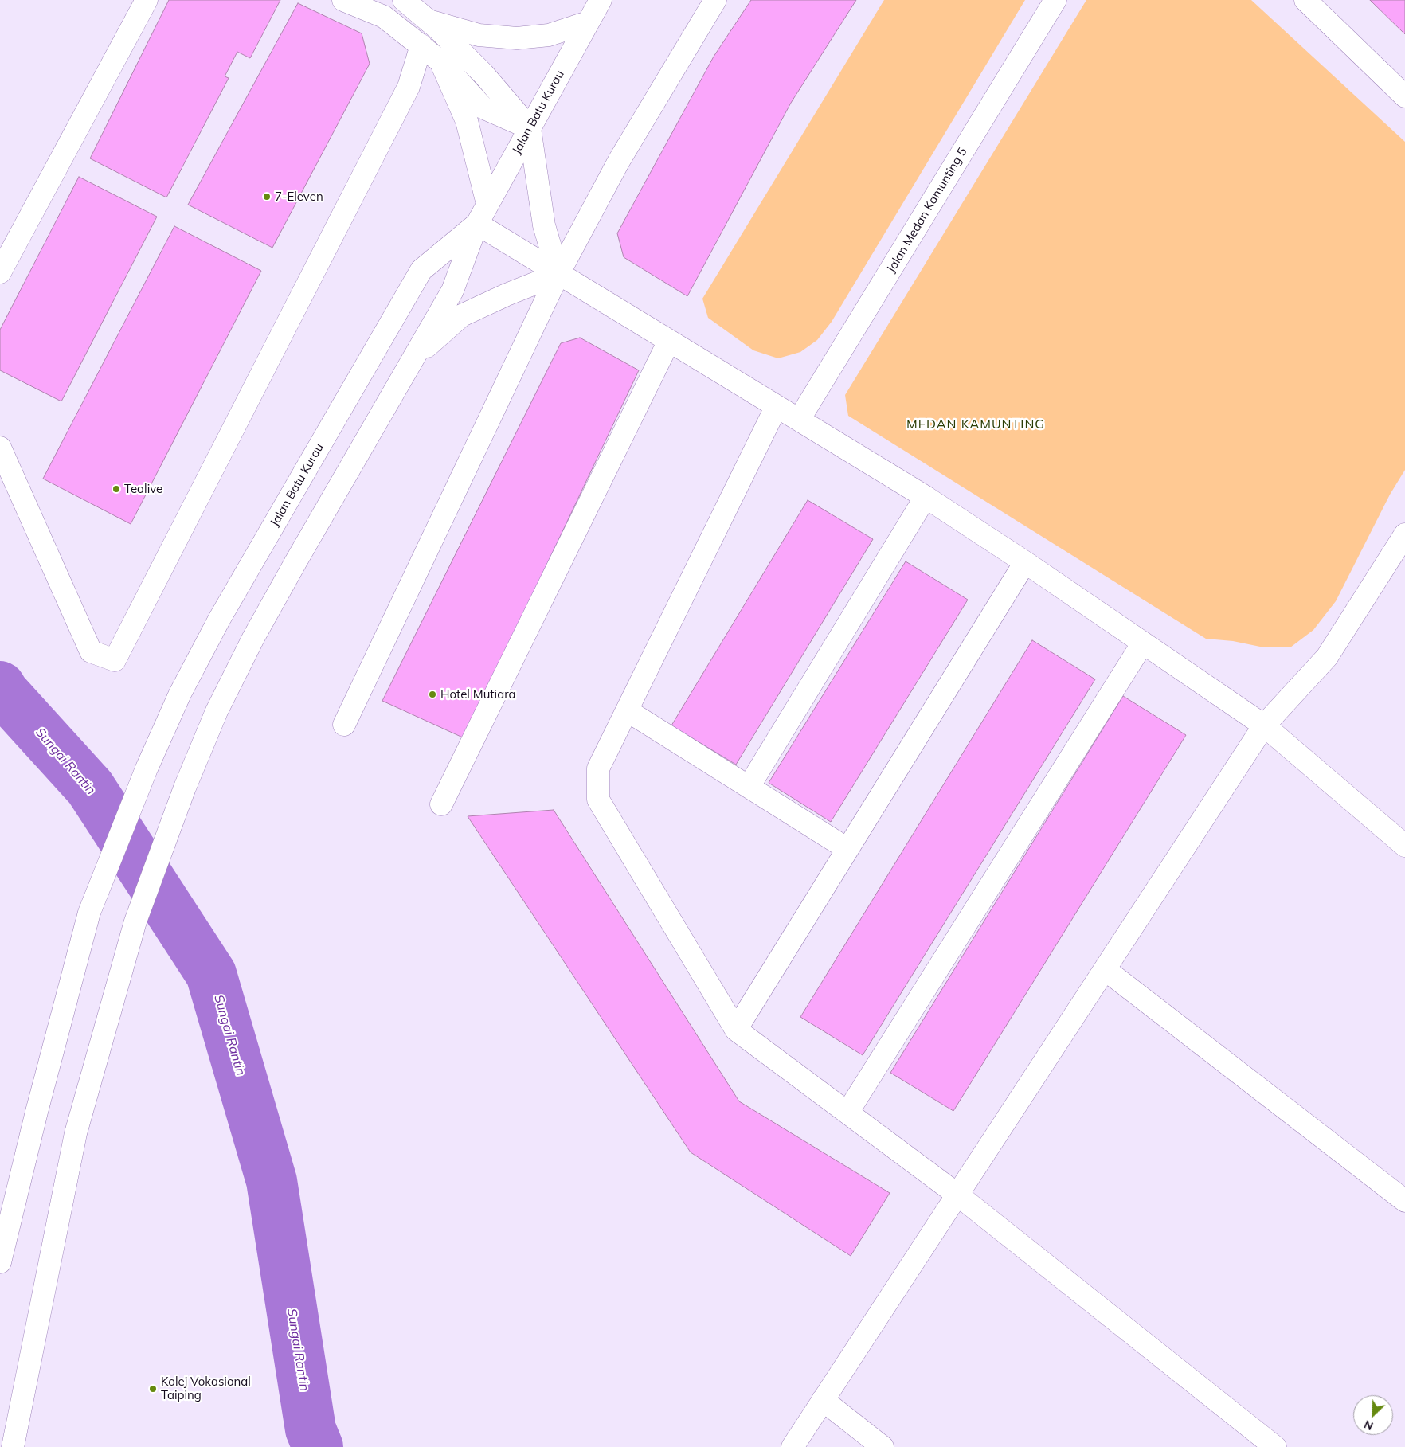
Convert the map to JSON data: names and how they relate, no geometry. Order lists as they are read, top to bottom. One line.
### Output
{"streets":{"street":["Jalan Batu Kurau","Jalan Medan Kamunting 5"]},"districts":["MEDAN KAMUNTING"],"water":["Sungai Rantin"],"places":["7-Eleven","Tealive","Hotel Mutiara","Kolej Vokasional Taiping"],"north":"bottom left"}
